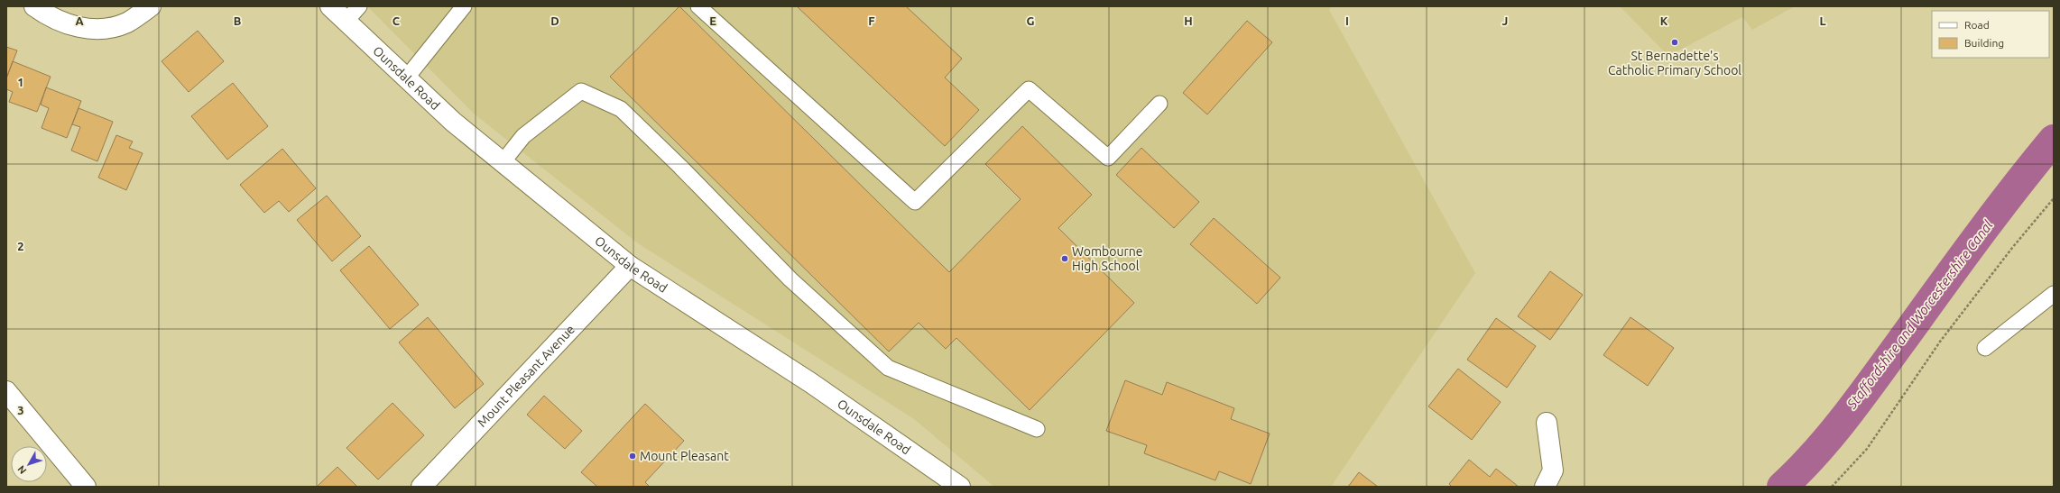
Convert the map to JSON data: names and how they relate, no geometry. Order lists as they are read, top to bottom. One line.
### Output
{"streets":{"street":["Ounsdale Road","Mount Pleasant Avenue"]},"crossings":[["Ounsdale Road","Mount Pleasant Avenue"]],"water":["Staffordshire and Worcestershire Canal"],"places":["St Bernadette's Catholic Primary School","Wombourne High School","Mount Pleasant"],"legend":["Road","Building"],"north":"bottom left","grid":{"columns":["A","B","C","D","E","F","G","H","I","J","K","L"],"rows":["1","2","3"]}}
